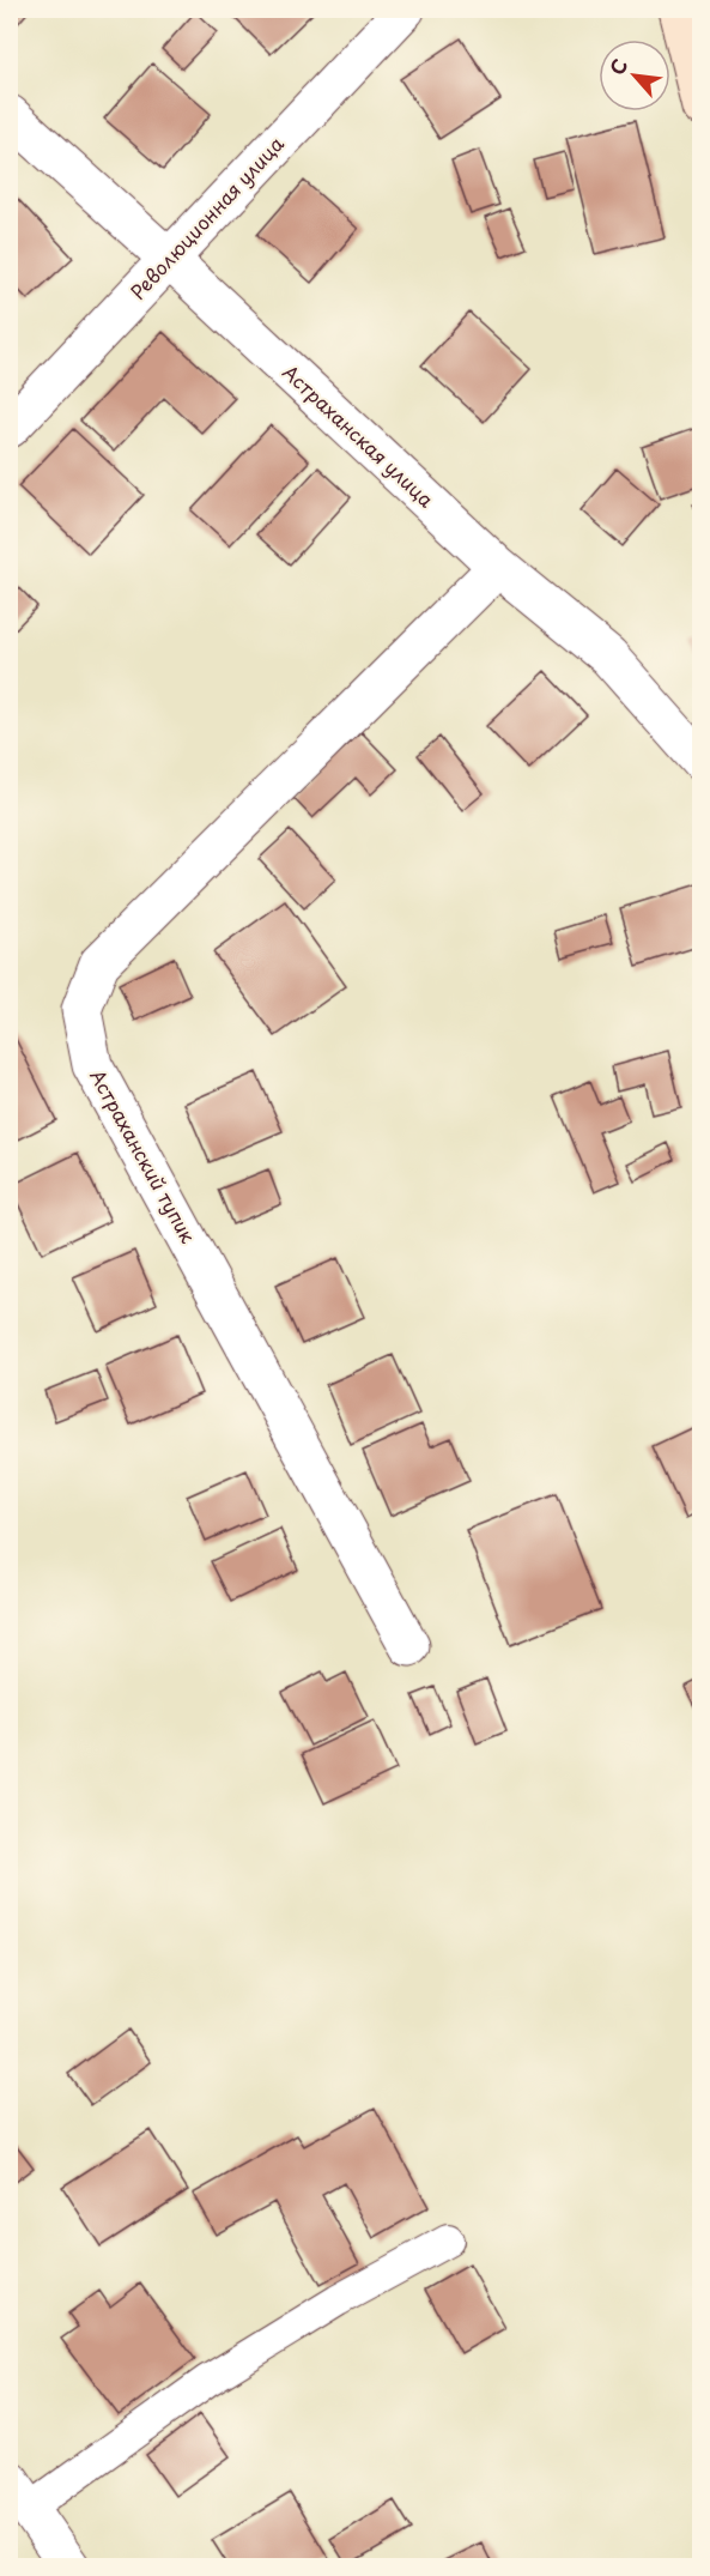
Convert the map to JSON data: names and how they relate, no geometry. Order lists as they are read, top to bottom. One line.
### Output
{"streets":{"street":["Революционная улица","Астраханская улица","Астраханский тупик"]},"crossings":[["Революционная улица","Астраханская улица"],["Астраханская улица","Астраханский тупик"]],"north":"top left"}
